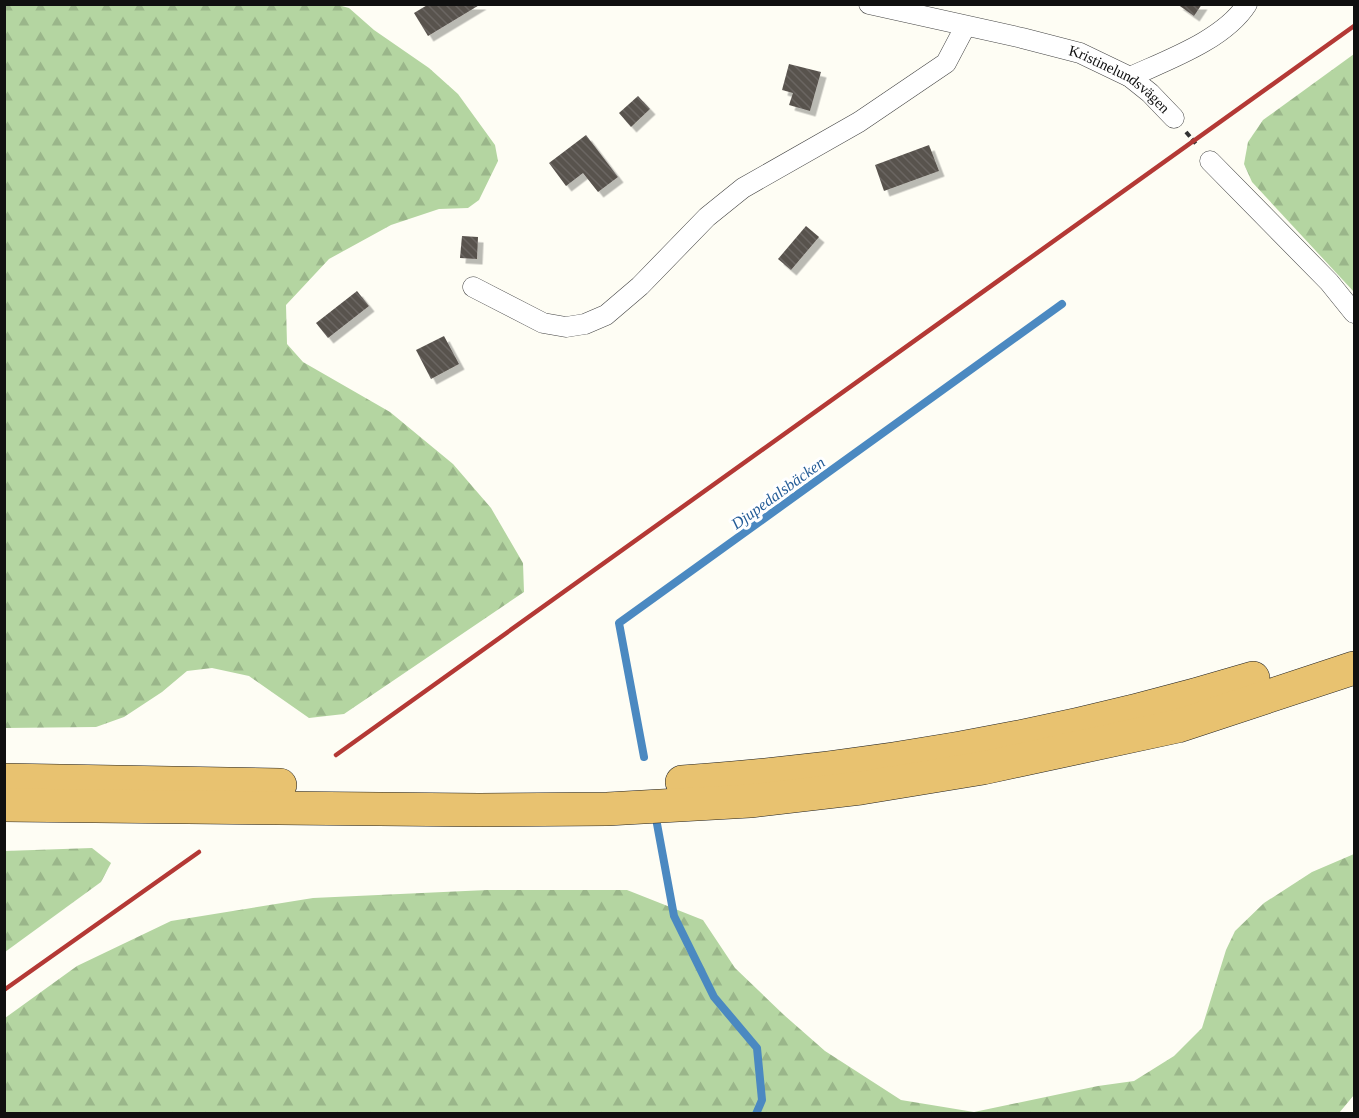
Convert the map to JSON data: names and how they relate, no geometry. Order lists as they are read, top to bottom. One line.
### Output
{"streets":{"street":["Kristinelundsvägen"]},"water":["Djupedalsbäcken"]}
